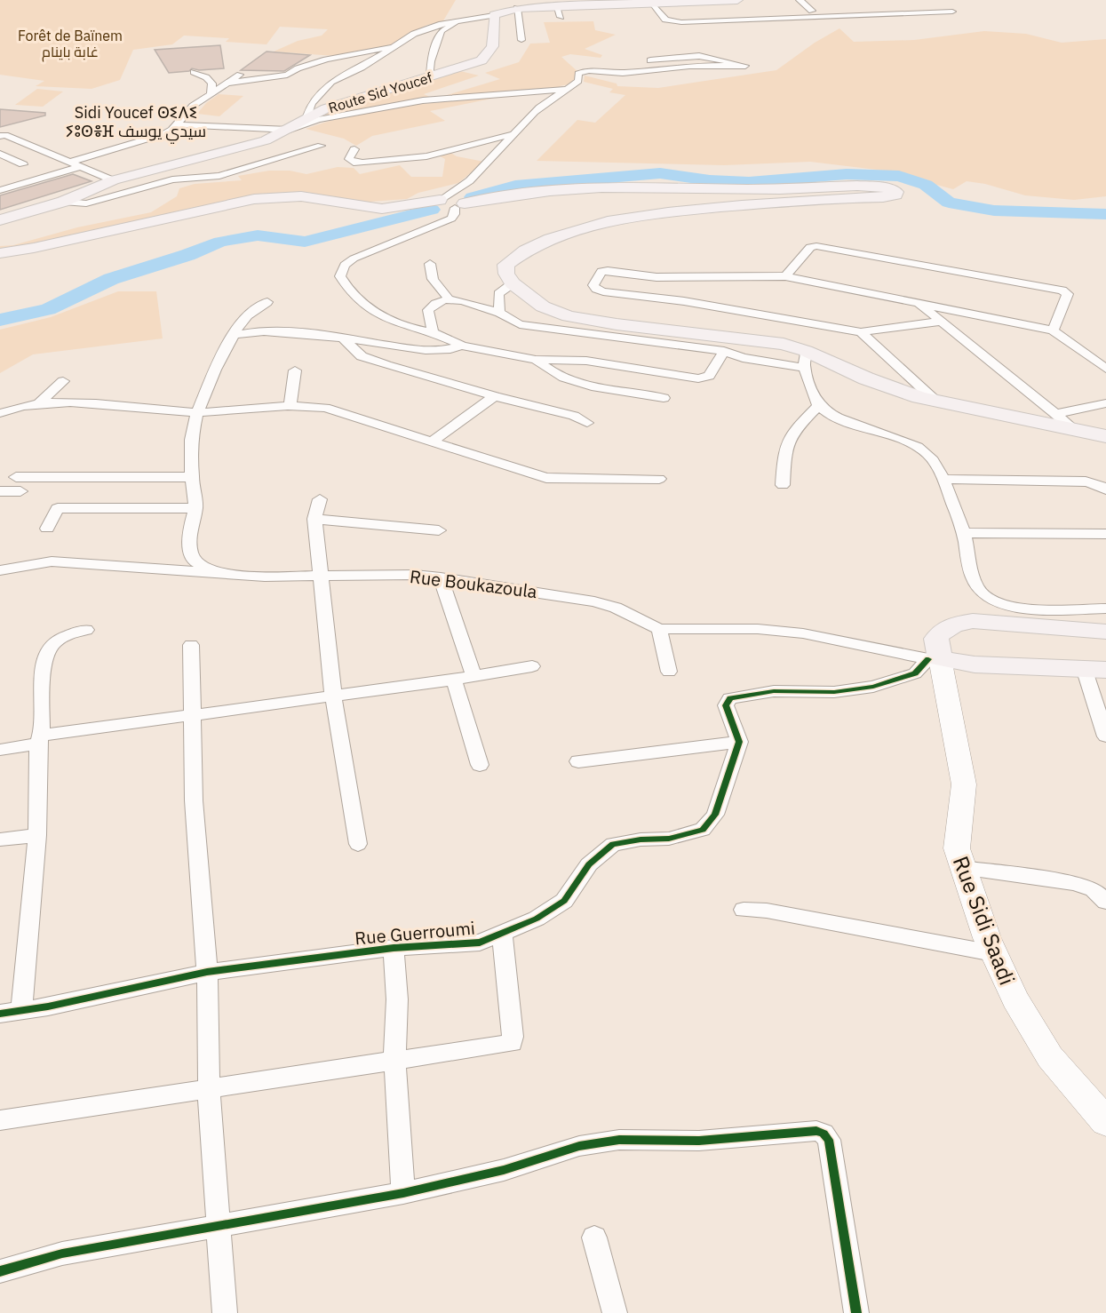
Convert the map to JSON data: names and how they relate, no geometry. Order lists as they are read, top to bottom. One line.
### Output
{"streets":{"main road":["Route Sid Youcef","Rue Sidi Saadi"],"street":["Rue Boukazoula","Rue Guerroumi"]},"crossings":[["Rue Boukazoula","Rue Sidi Saadi"]],"districts":["Sidi Youcef ⵙⵉⴷⵉ ⵢⵓⵙⴻⴼ سيدي يوسف"],"parks":["Forêt de Baïnem غابة باينام"]}
